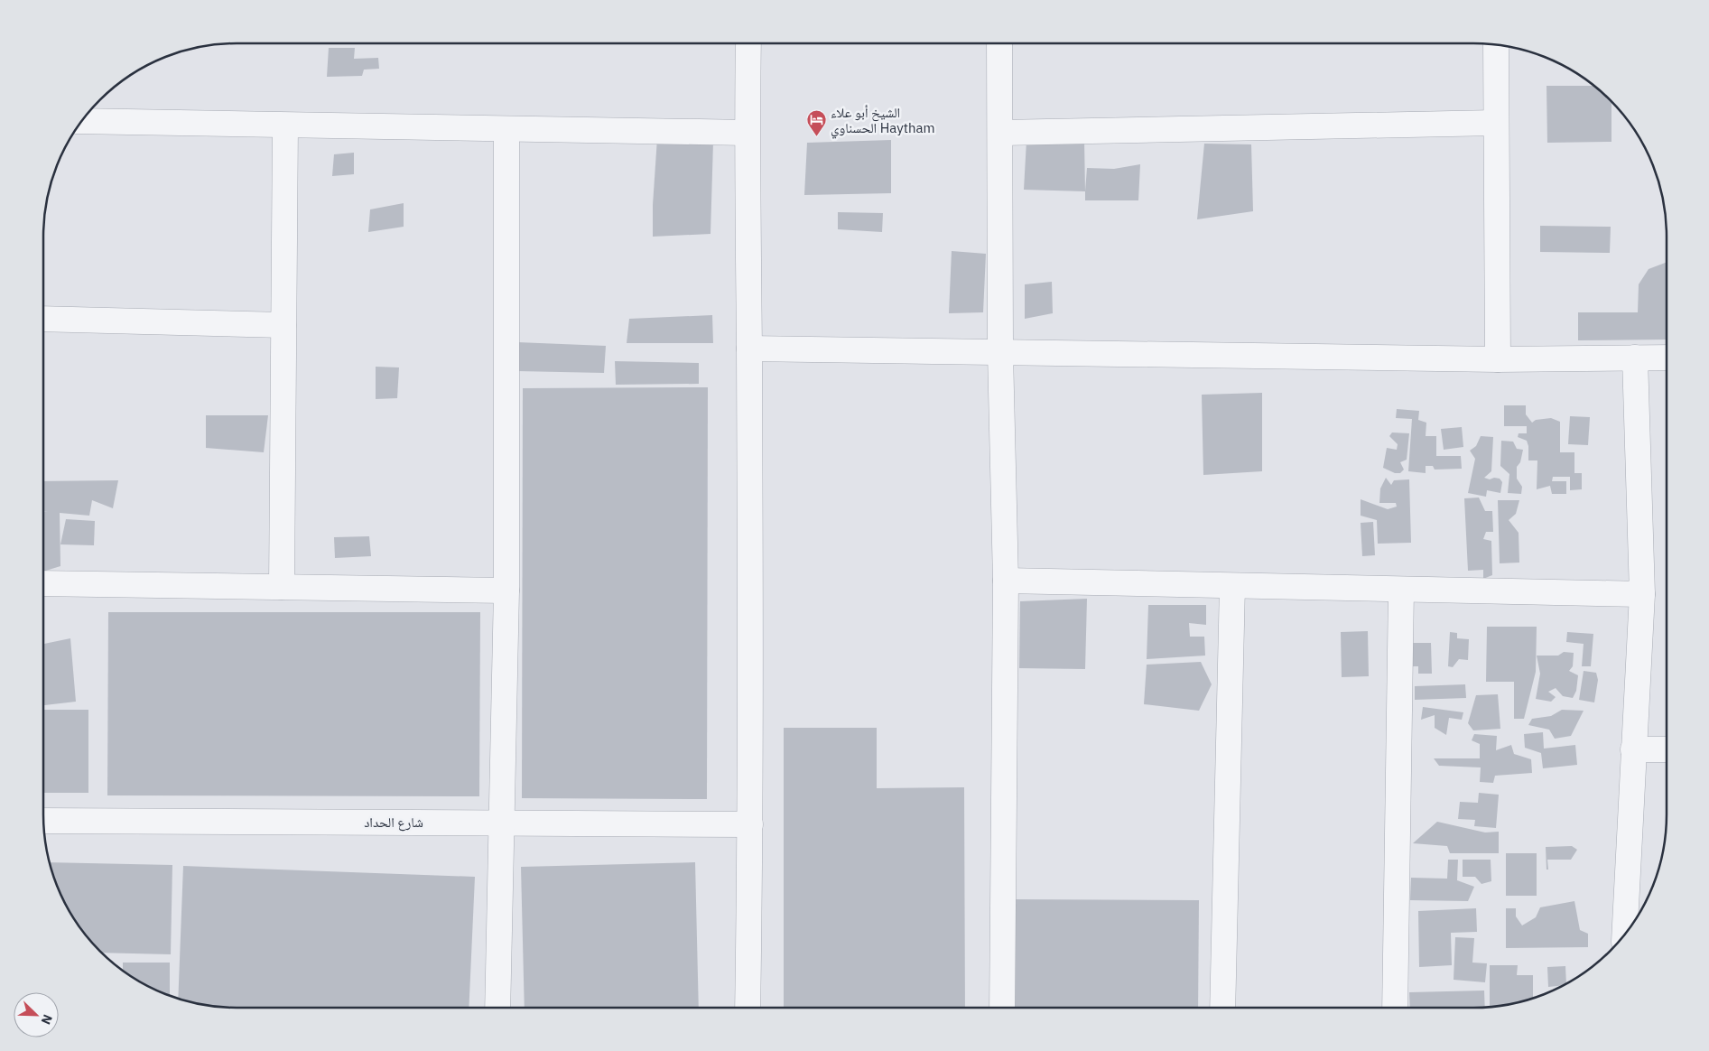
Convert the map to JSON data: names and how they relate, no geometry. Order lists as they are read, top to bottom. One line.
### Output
{"streets":{"street":["شارع الحداد"]},"places":{"hotel":["الشيخ أبو علاء الحسناوي Haytham"]},"north":"bottom right"}
